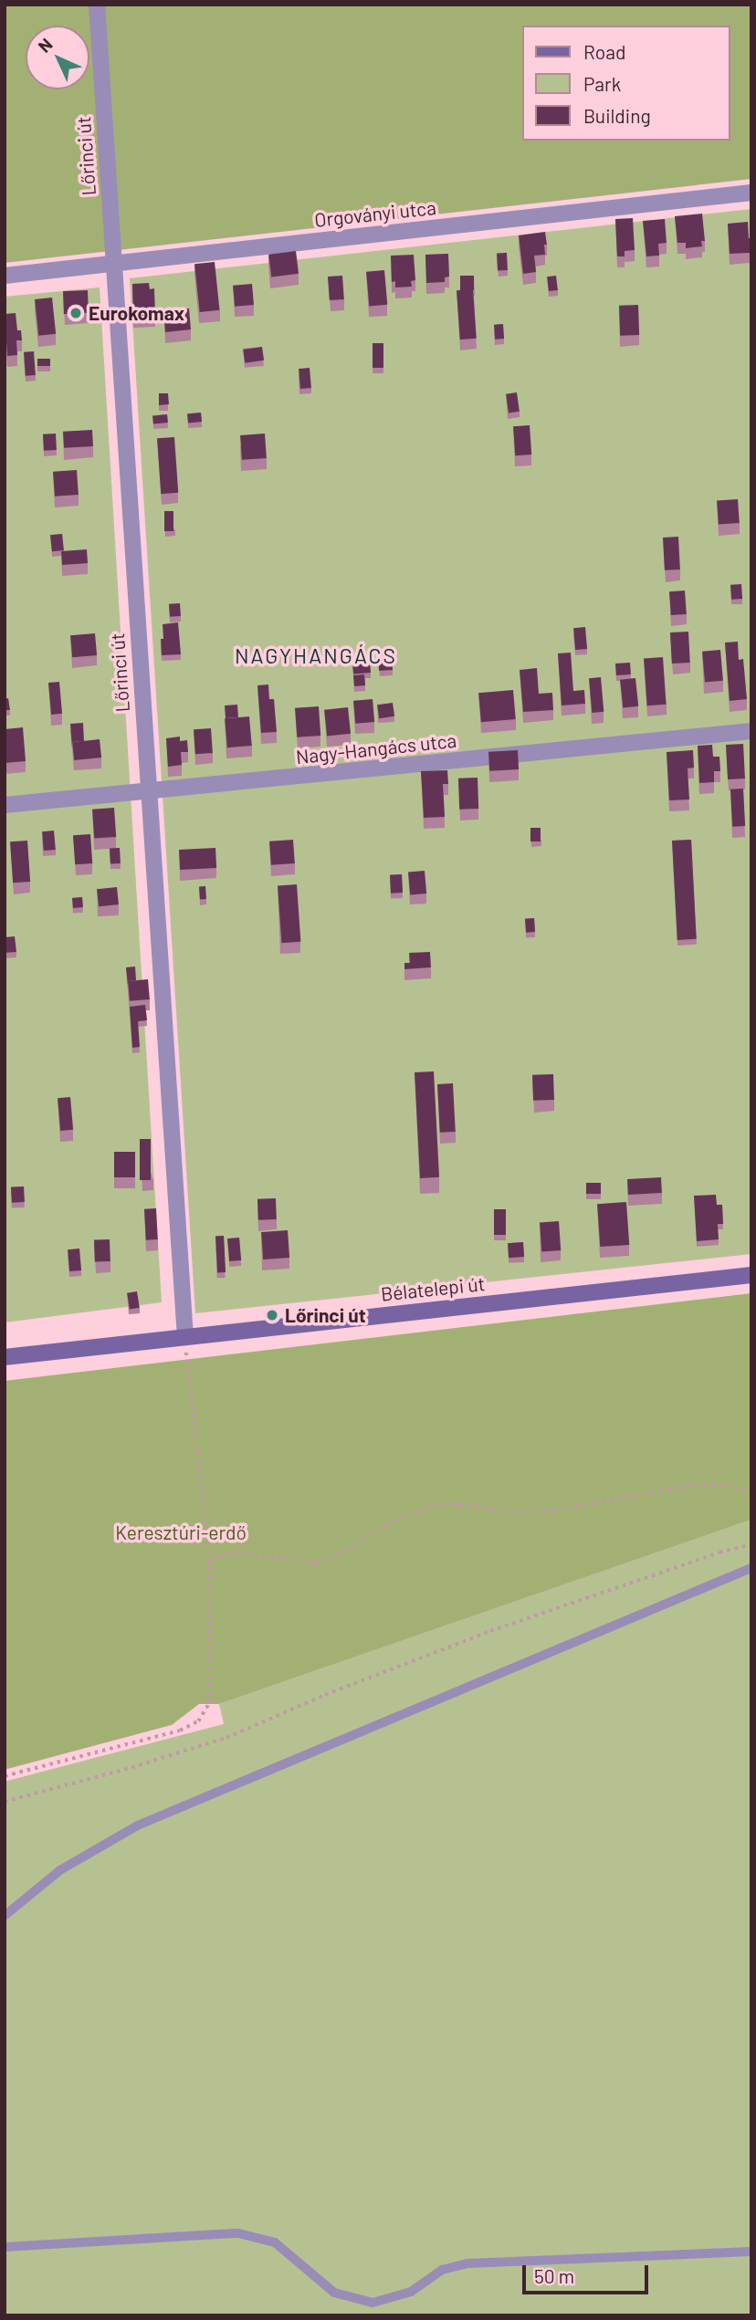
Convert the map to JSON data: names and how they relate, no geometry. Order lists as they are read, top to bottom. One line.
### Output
{"streets":{"main road":["Bélatelepi út"],"street":["Lőrinci út","Orgoványi utca","Nagy-Hangács utca"]},"crossings":[["Lőrinci út","Orgoványi utca"],["Lőrinci út","Nagy-Hangács utca"],["Lőrinci út","Bélatelepi út"]],"districts":["NAGYHANGÁCS"],"parks":["Keresztúri-erdő"],"places":["Eurokomax","Lőrinci út"],"legend":["Road","Park","Building"],"scale_bar":"50 m","north":"top left"}
